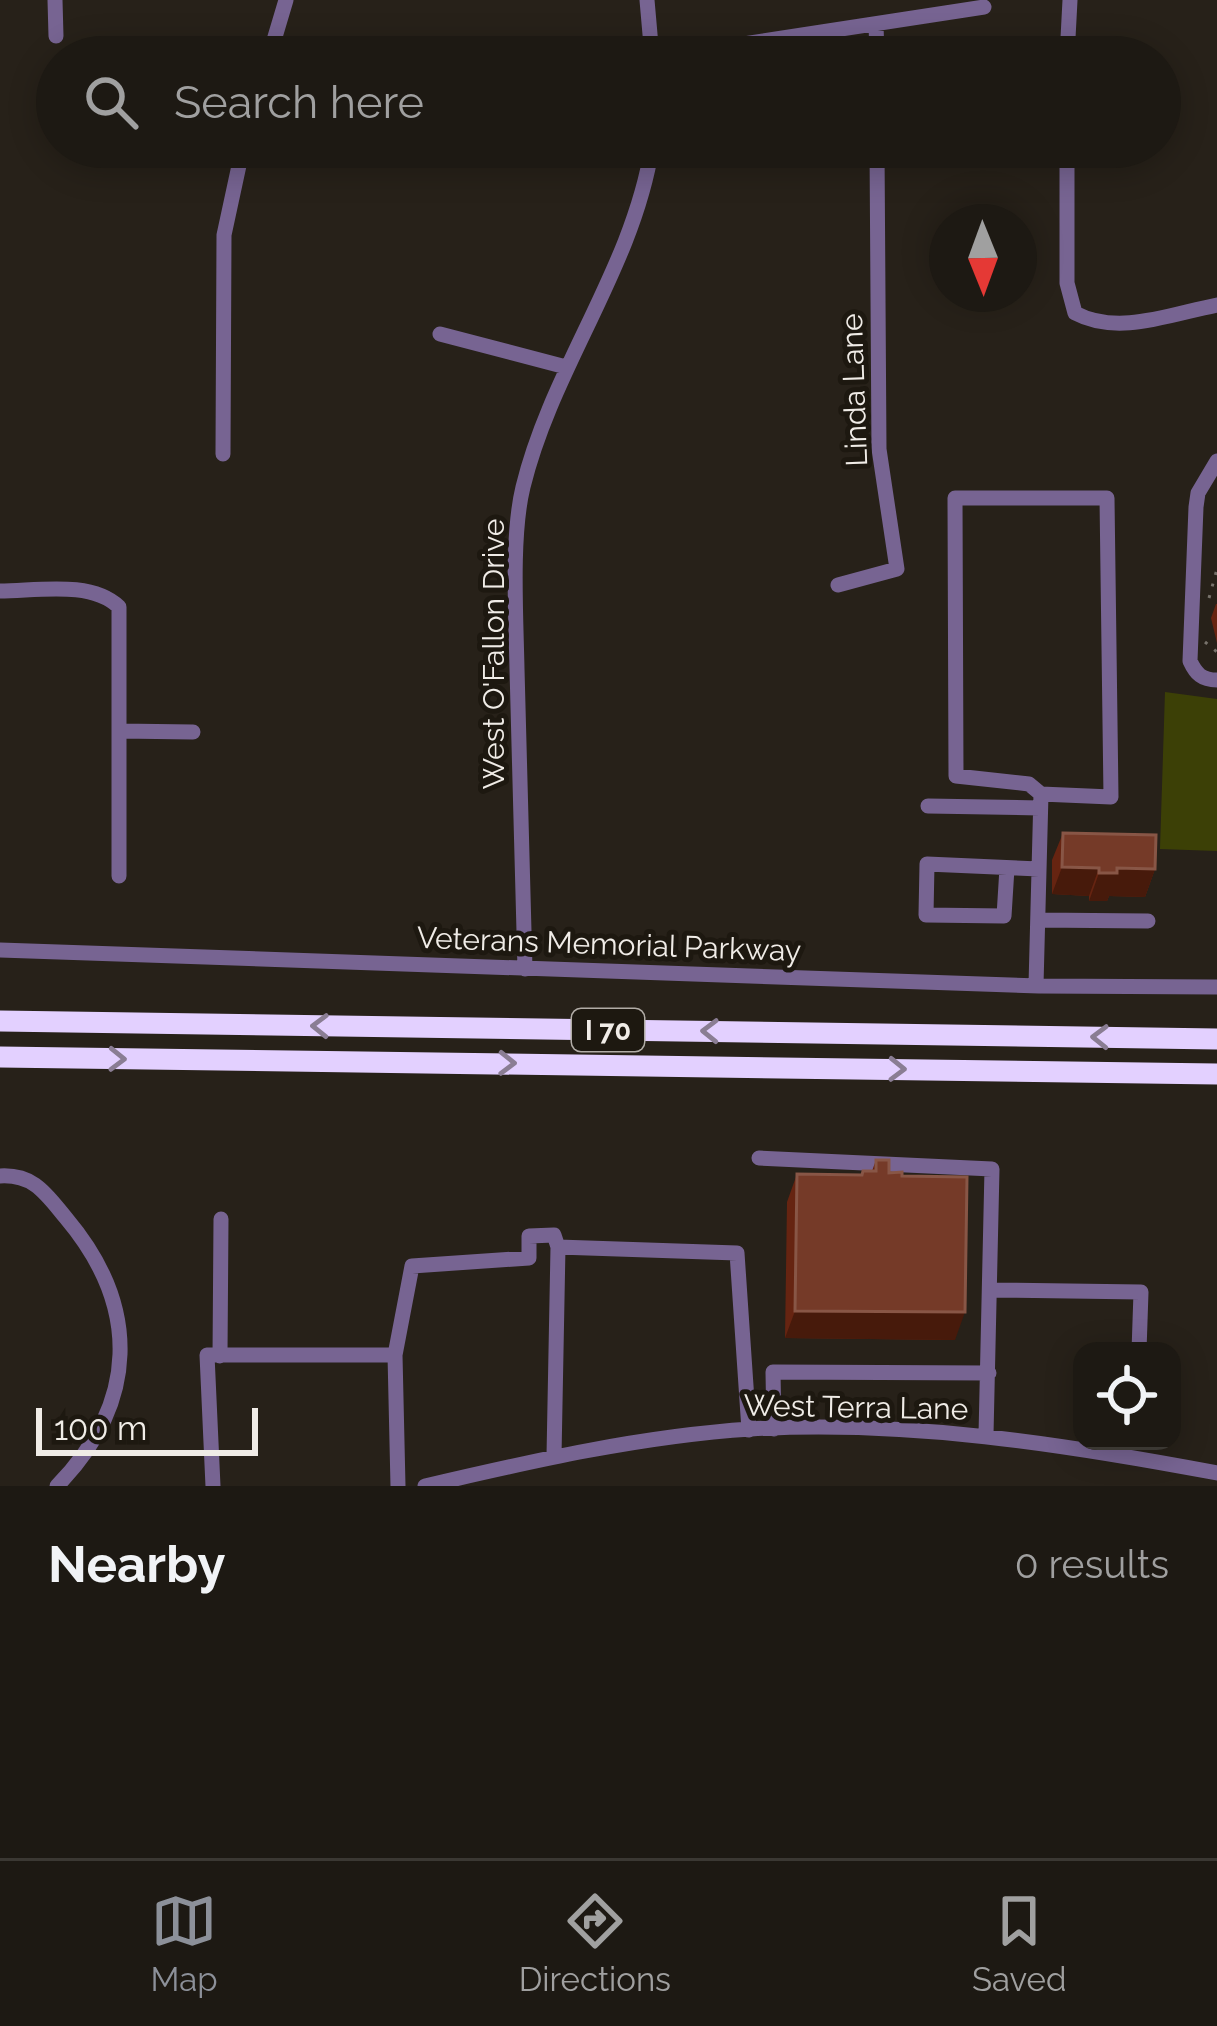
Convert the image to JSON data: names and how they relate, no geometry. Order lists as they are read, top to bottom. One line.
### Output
{"streets":{"highway":["I 70"],"street":["Linda Lane","West O'Fallon Drive","Veterans Memorial Parkway","West Terra Lane"]},"crossings":[["West O'Fallon Drive","Veterans Memorial Parkway"]],"scale_bar":"100 m","north":"bottom","page":{"search":"Search here","scale":"100 m","heading":["Nearby","0 results"],"nav":["Map","Directions","Saved"]}}
